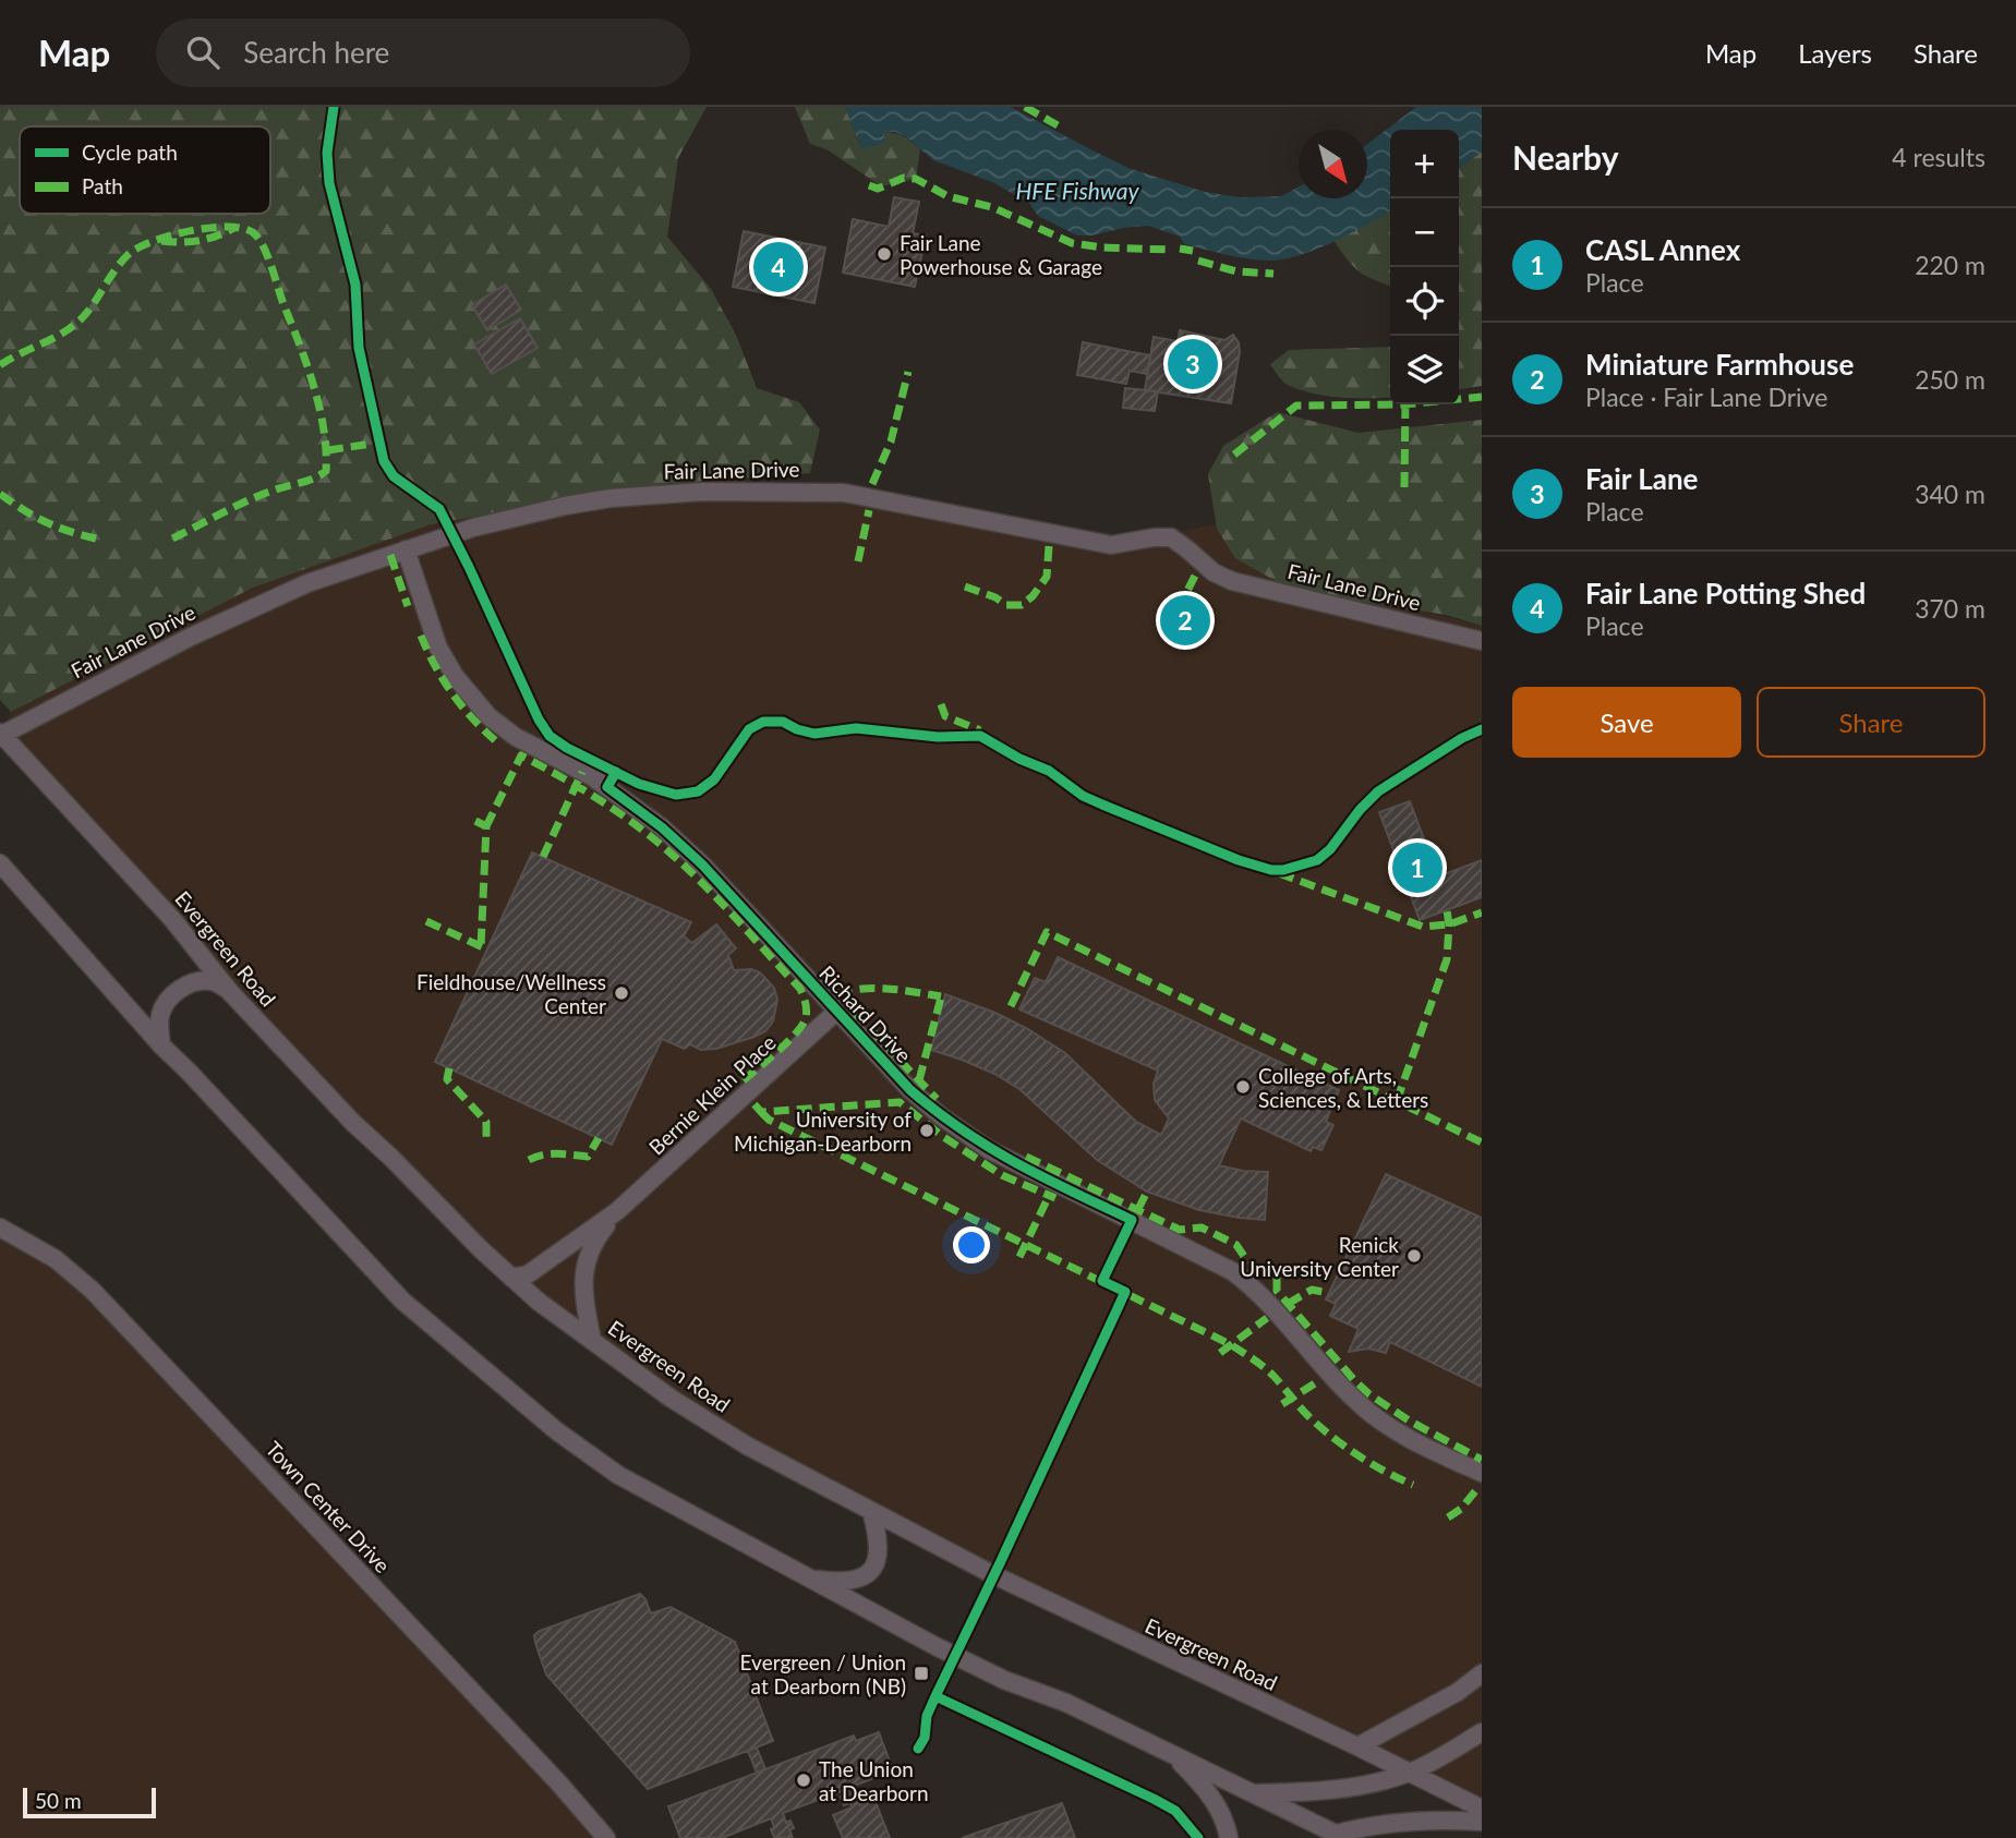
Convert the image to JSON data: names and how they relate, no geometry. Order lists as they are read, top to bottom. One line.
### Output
{"streets":{"street":["Fair Lane Drive","Evergreen Road","Richard Drive","Bernie Klein Place","Town Center Drive"]},"crossings":[["Fair Lane Drive","Evergreen Road"],["Fair Lane Drive","Richard Drive"],["Evergreen Road","Bernie Klein Place"],["Richard Drive","Bernie Klein Place"]],"water":["HFE Fishway"],"places":{"other":["Fair Lane Powerhouse & Garage","Fieldhouse/Wellness Center","College of Arts, Sciences, & Letters","University of Michigan-Dearborn","Renick University Center","The Union at Dearborn"],"transit":["Evergreen / Union at Dearborn (NB)"]},"legend":["Cycle path","Path"],"scale_bar":"50 m","north":"bottom right","page":{"header":"Map","search":"Search here","nav":["Map","Layers","Share"],"heading":["Nearby","4 results"],"map_buttons":["+","−"],"list":[{"mark":"1","name":"CASL Annex","note":"Place","value":"220 m"},{"mark":"2","name":"Miniature Farmhouse","note":"Place · Fair Lane Drive","value":"250 m"},{"mark":"3","name":"Fair Lane","note":"Place","value":"340 m"},{"mark":"4","name":"Fair Lane Potting Shed","note":"Place","value":"370 m"}],"pins":["4","3","2","1"],"buttons":["Save","Share"],"scale":"50 m"}}
